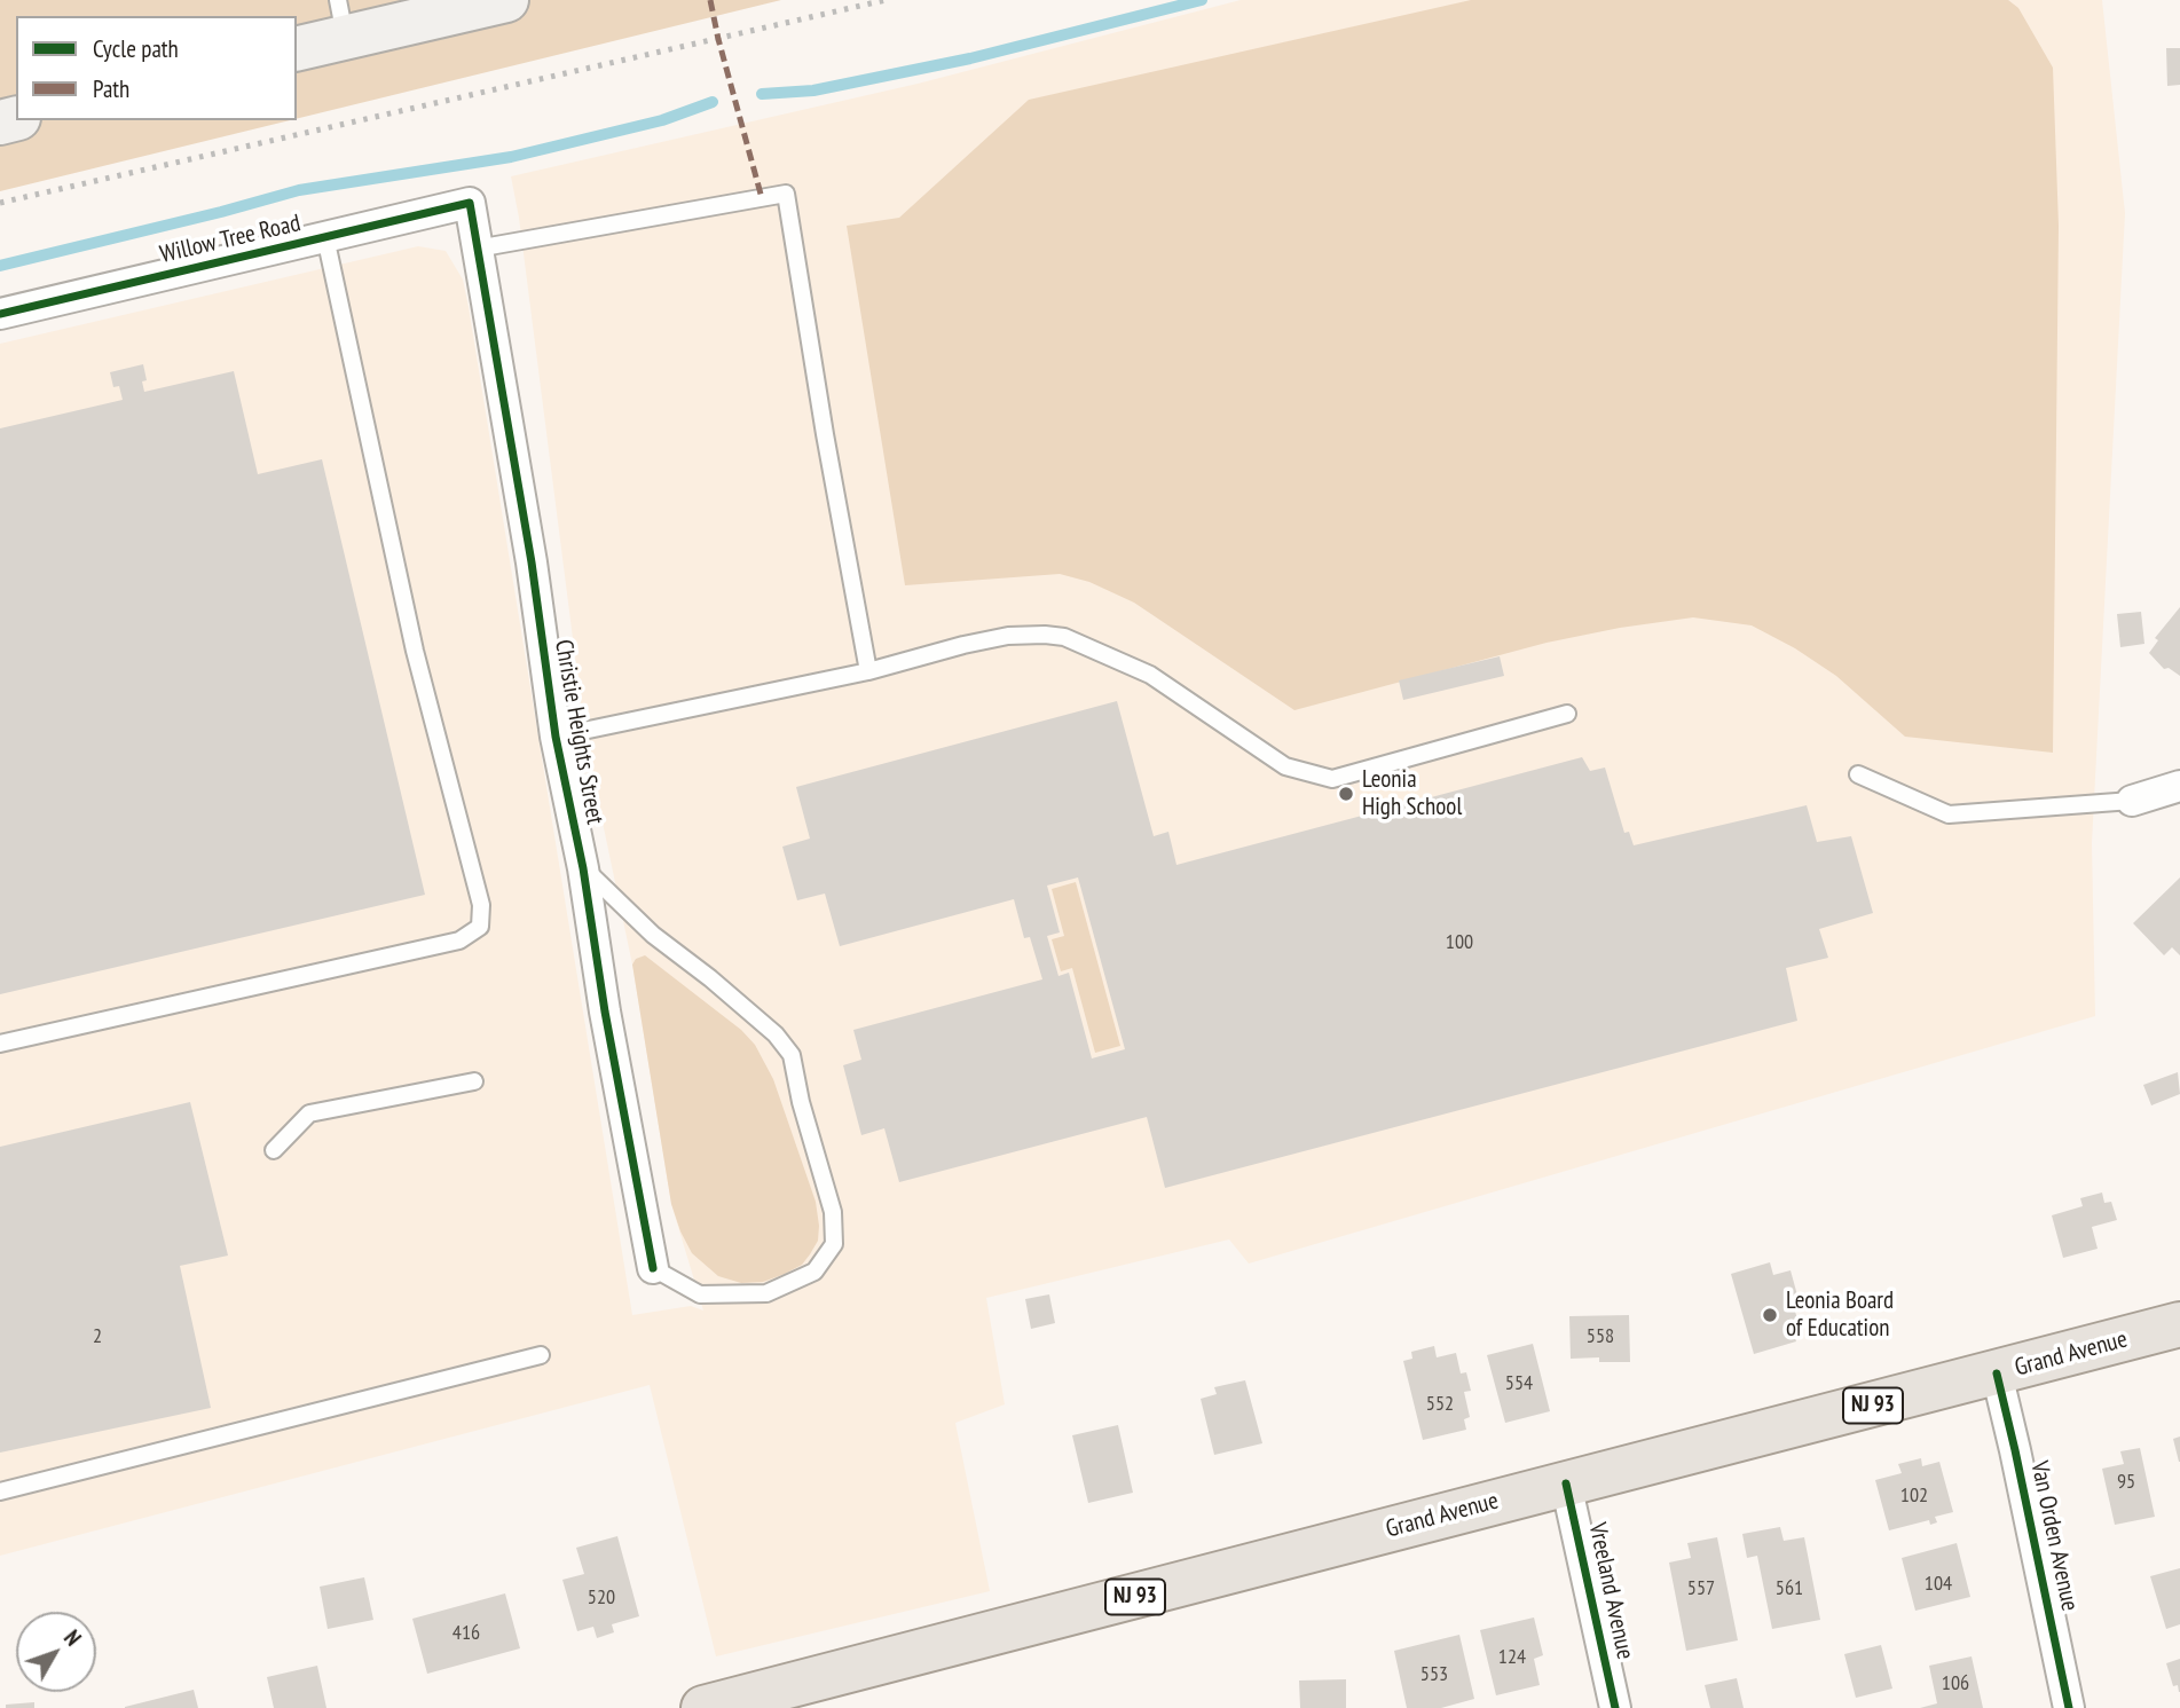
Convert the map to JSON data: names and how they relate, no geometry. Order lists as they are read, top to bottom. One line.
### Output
{"streets":{"main road":["Grand Avenue","NJ 93"],"street":["Willow Tree Road","Christie Heights Street","Van Orden Avenue","Vreeland Avenue"]},"crossings":[["Willow Tree Road","Christie Heights Street"],["Grand Avenue","Van Orden Avenue"],["Grand Avenue","Vreeland Avenue"]],"places":["Leonia High School","Leonia Board of Education"],"house_numbers":["100","2","558","554","552","95","102","104","557","561","520","416","124","553","106"],"legend":["Cycle path","Path"],"north":"top right"}
